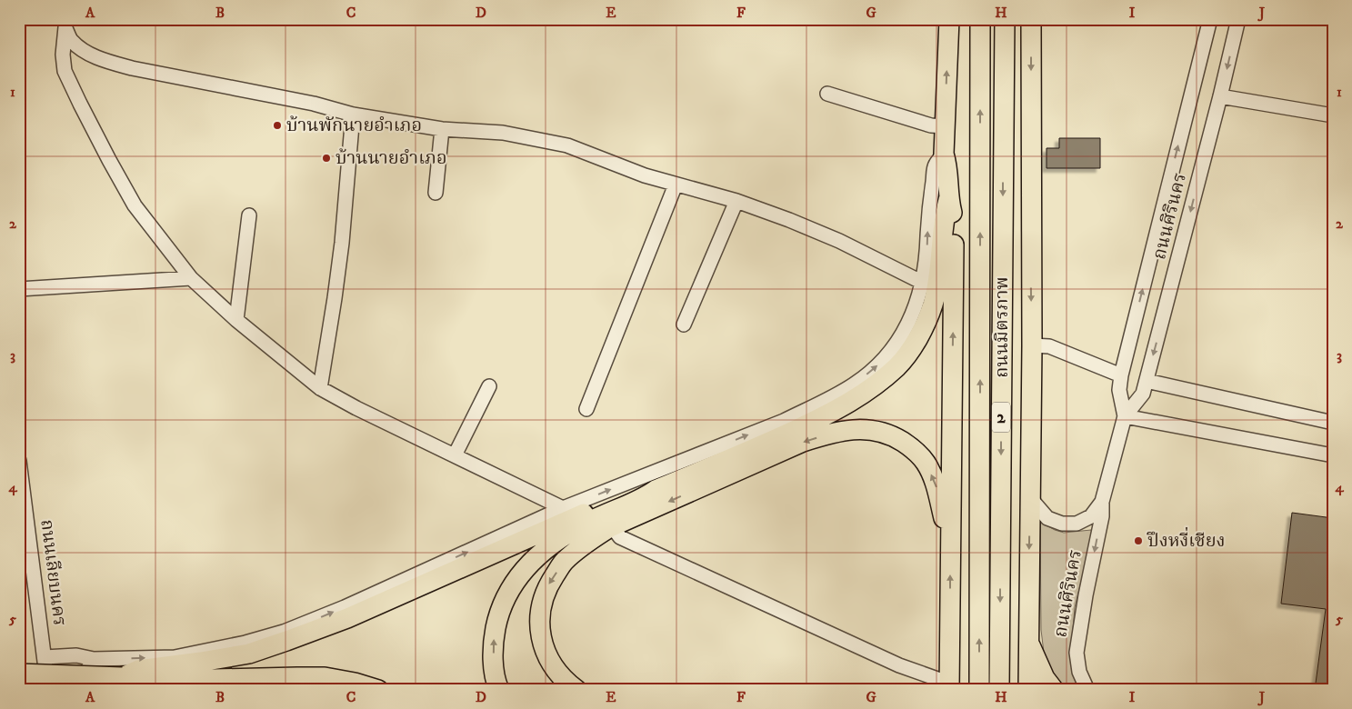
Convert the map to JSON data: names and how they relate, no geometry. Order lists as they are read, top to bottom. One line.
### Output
{"streets":{"highway":["ถนนมิตรภาพ","2"],"street":["ถนนศิรินคร","ถนนเลียบนคร"]},"places":["บ้านพักนายอำเภอ","บ้านนายอำเภอ","ปึงหงี่เชียง"],"grid":{"columns":["A","B","C","D","E","F","G","H","I","J"],"rows":["1","2","3","4","5"]}}
